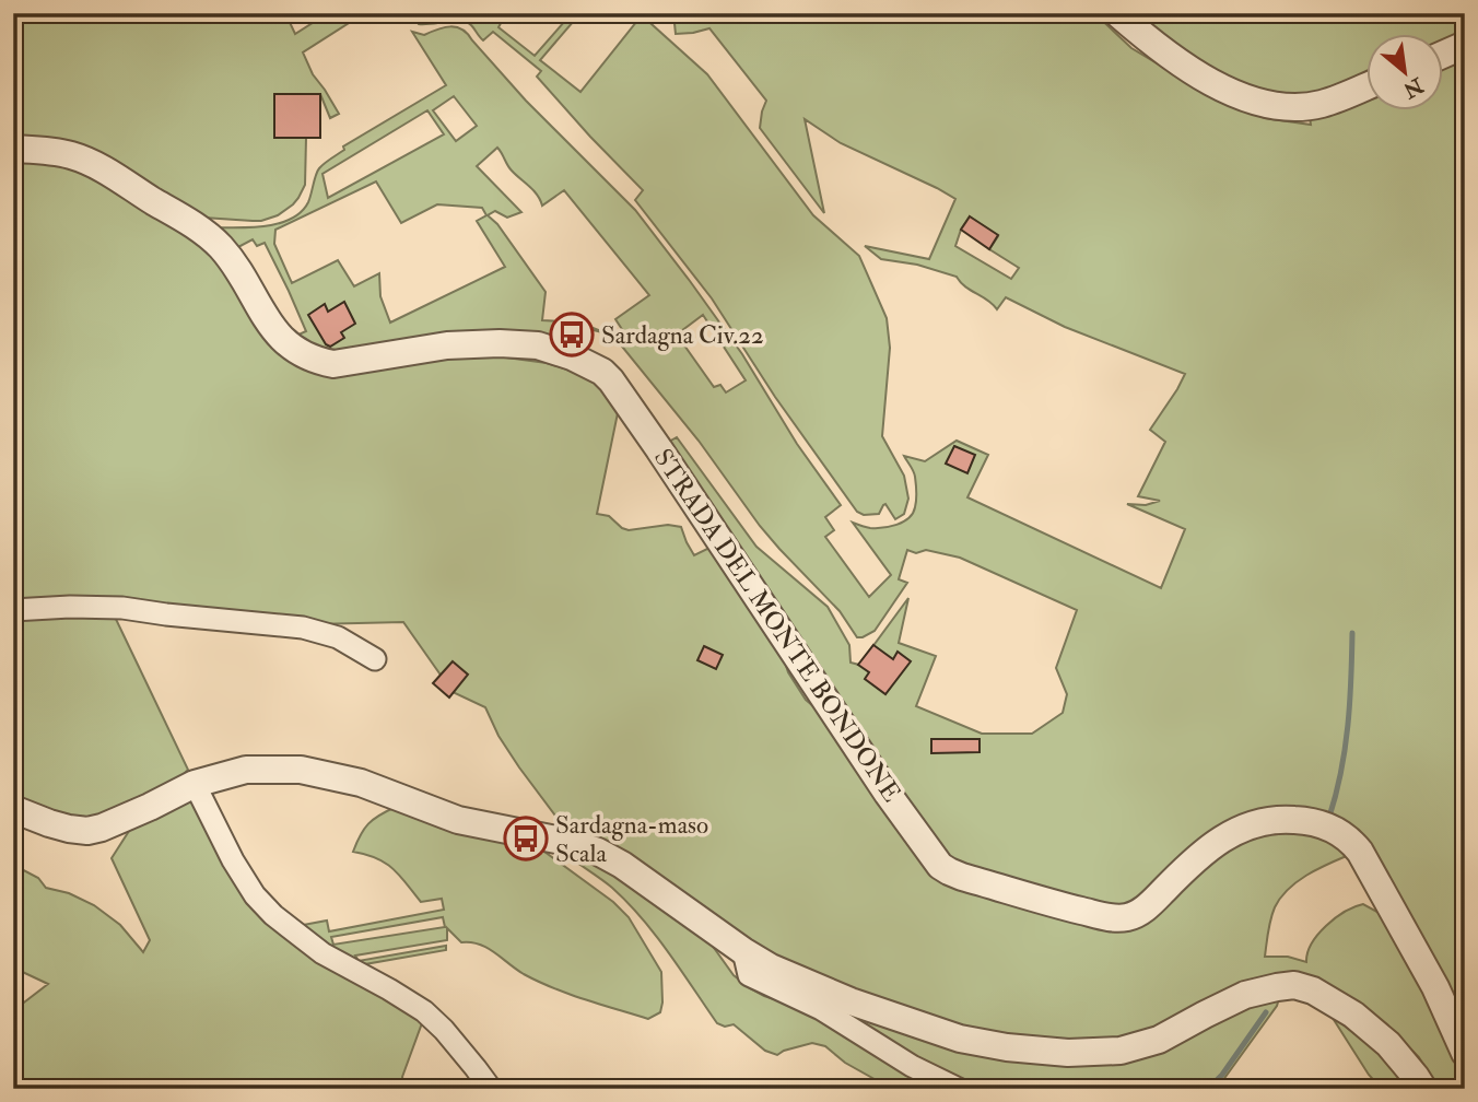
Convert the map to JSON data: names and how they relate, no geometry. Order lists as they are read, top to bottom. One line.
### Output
{"streets":{"street":["STRADA DEL MONTE BONDONE"]},"places":{"bus stop":["Sardagna Civ.22","Sardagna-maso Scala"]},"north":"bottom right"}
